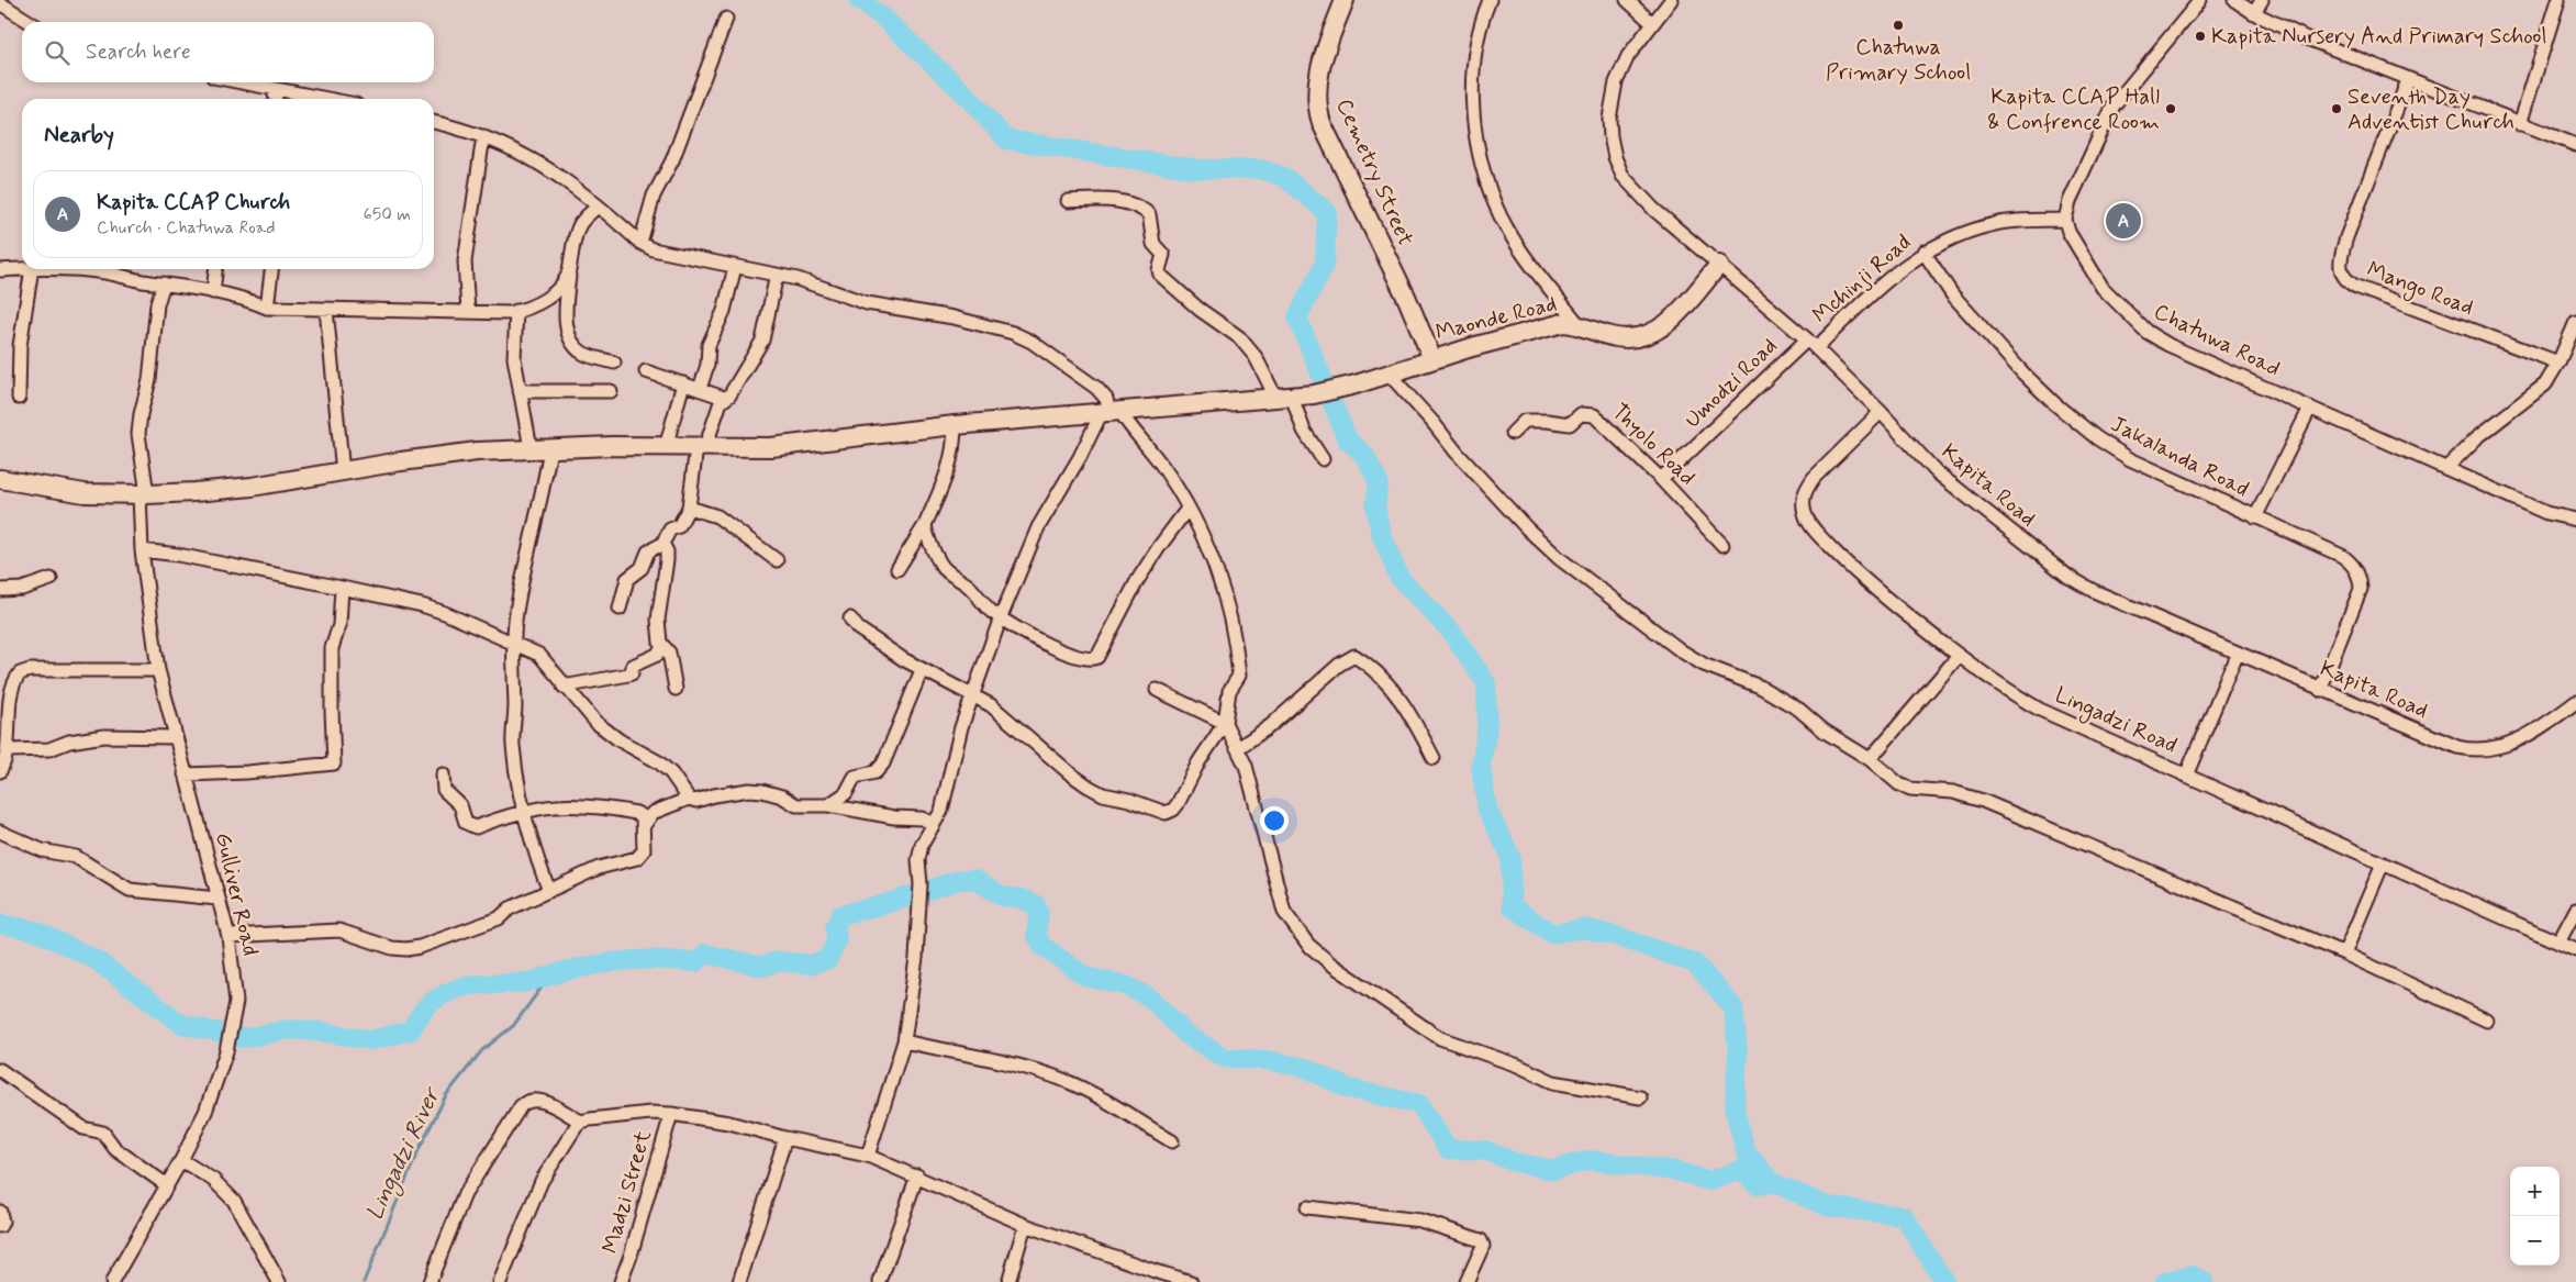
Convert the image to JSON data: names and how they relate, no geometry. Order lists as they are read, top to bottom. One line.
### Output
{"streets":{"street":["Cemetry Street","Mchinji Road","Mango Road","Maonde Road","Chatuwa Road","Umodzi Road","Thyolo Road","Jakalanda Road","Kapita Road","Lingadzi Road","Gulliver Road","Madzi Street"]},"crossings":[["Cemetry Street","Maonde Road"],["Mchinji Road","Chatuwa Road"],["Mchinji Road","Umodzi Road"],["Mchinji Road","Jakalanda Road"],["Mchinji Road","Kapita Road"],["Maonde Road","Kapita Road"],["Maonde Road","Gulliver Road"],["Umodzi Road","Thyolo Road"],["Umodzi Road","Kapita Road"],["Jakalanda Road","Kapita Road"],["Kapita Road","Lingadzi Road"]],"water":["Lingadzi River"],"places":["Chatuwa Primary School","Kapita Nursery And Primary School","Kapita CCAP Hall & Confrence Room","Seventh Day Adventist Church"],"page":{"search":"Search here","heading":"Nearby","list":[{"mark":"A","name":"Kapita CCAP Church","note":"Church · Chatuwa Road","value":"650 m"}],"pins":"A","map_buttons":["+","−"]}}
